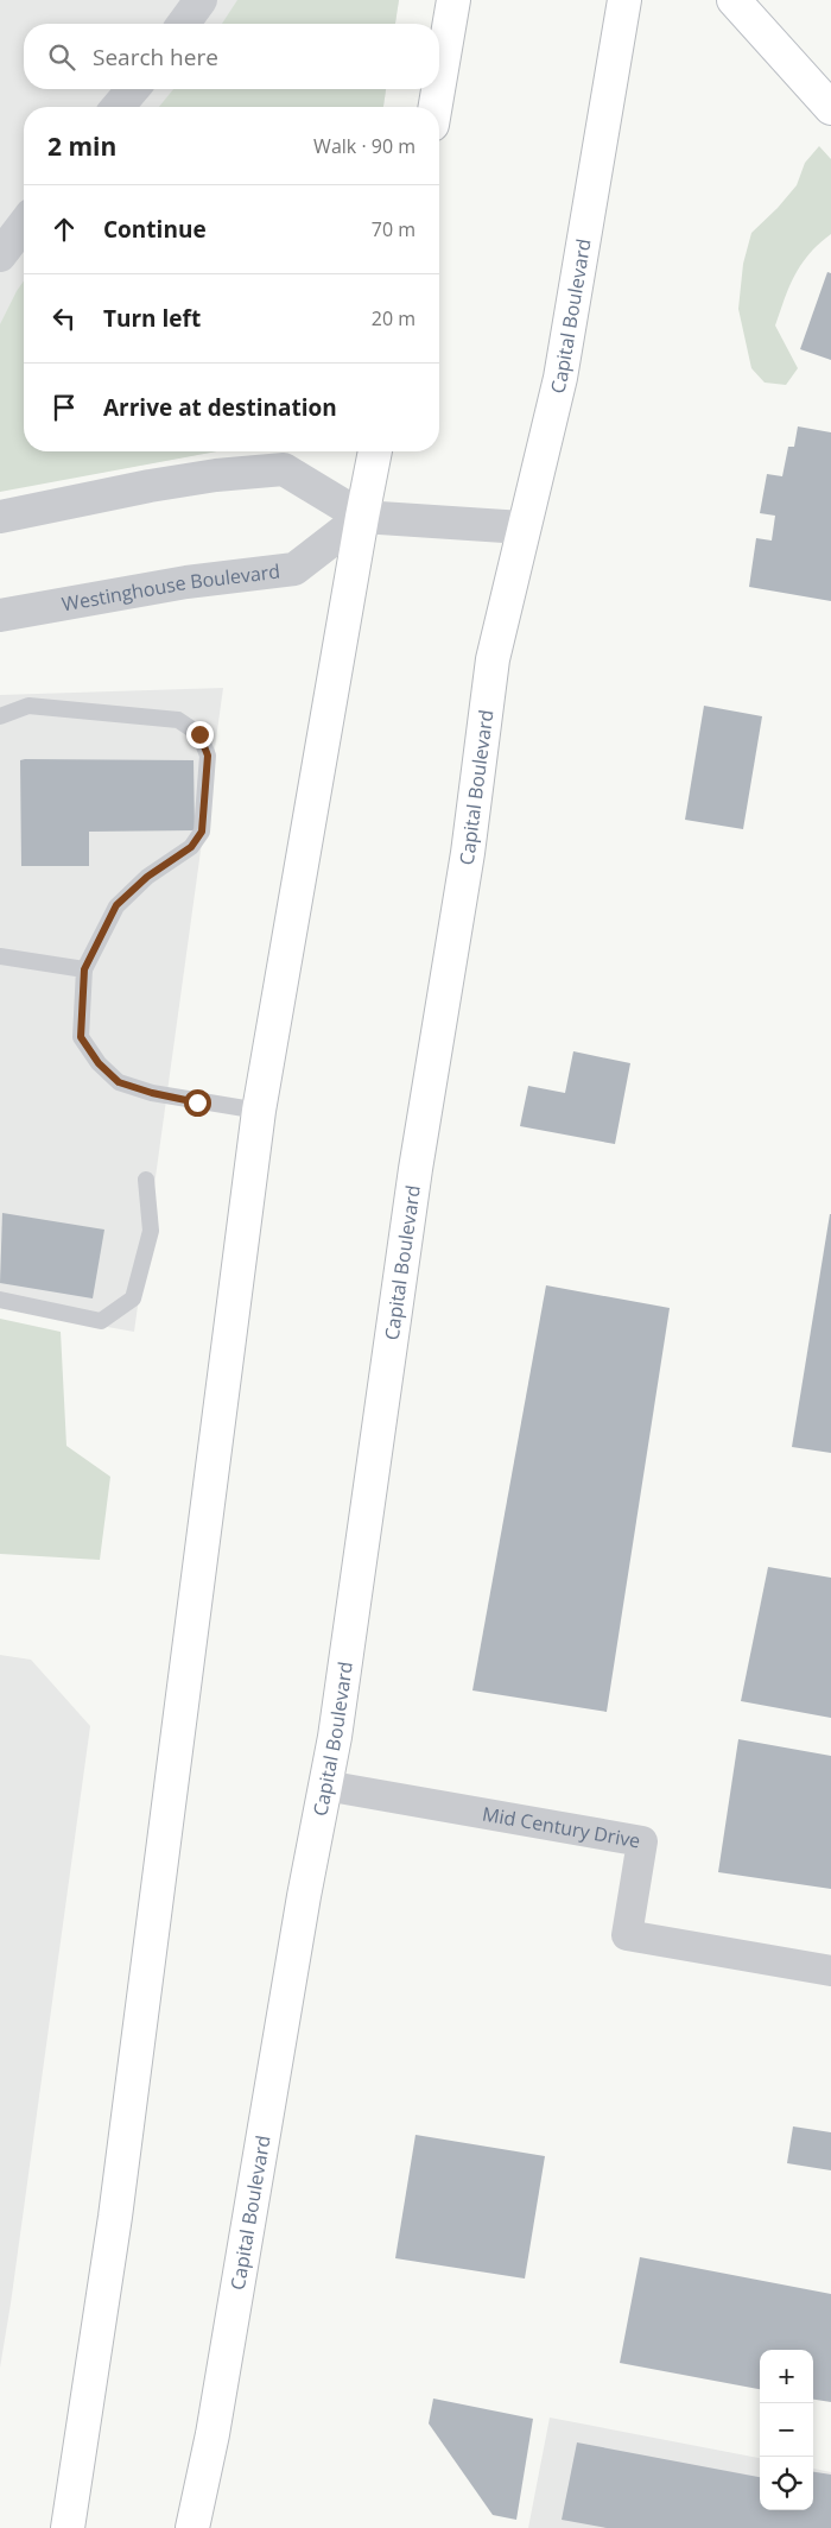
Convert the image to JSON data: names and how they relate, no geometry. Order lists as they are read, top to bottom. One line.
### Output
{"streets":{"main road":["Capital Boulevard"],"street":["Westinghouse Boulevard","Mid Century Drive"]},"crossings":[["Capital Boulevard","Mid Century Drive"]],"page":{"search":"Search here","heading":["2 min","Walk · 90 m"],"list":[["Continue","70 m"],["Turn left","20 m"],"Arrive at destination"],"map_buttons":["+","−"]}}
